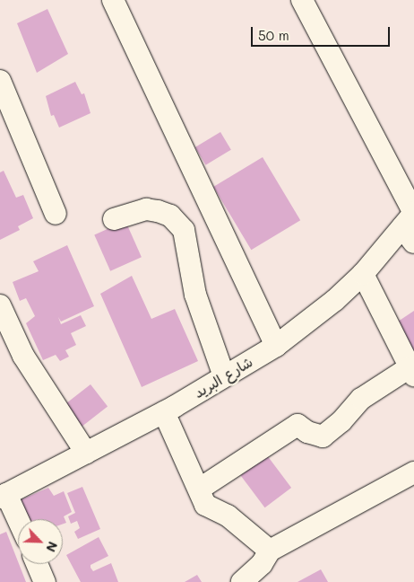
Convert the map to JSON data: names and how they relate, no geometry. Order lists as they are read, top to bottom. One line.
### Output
{"streets":{"street":["شارع البريد"]},"scale_bar":"50 m","north":"bottom right"}
